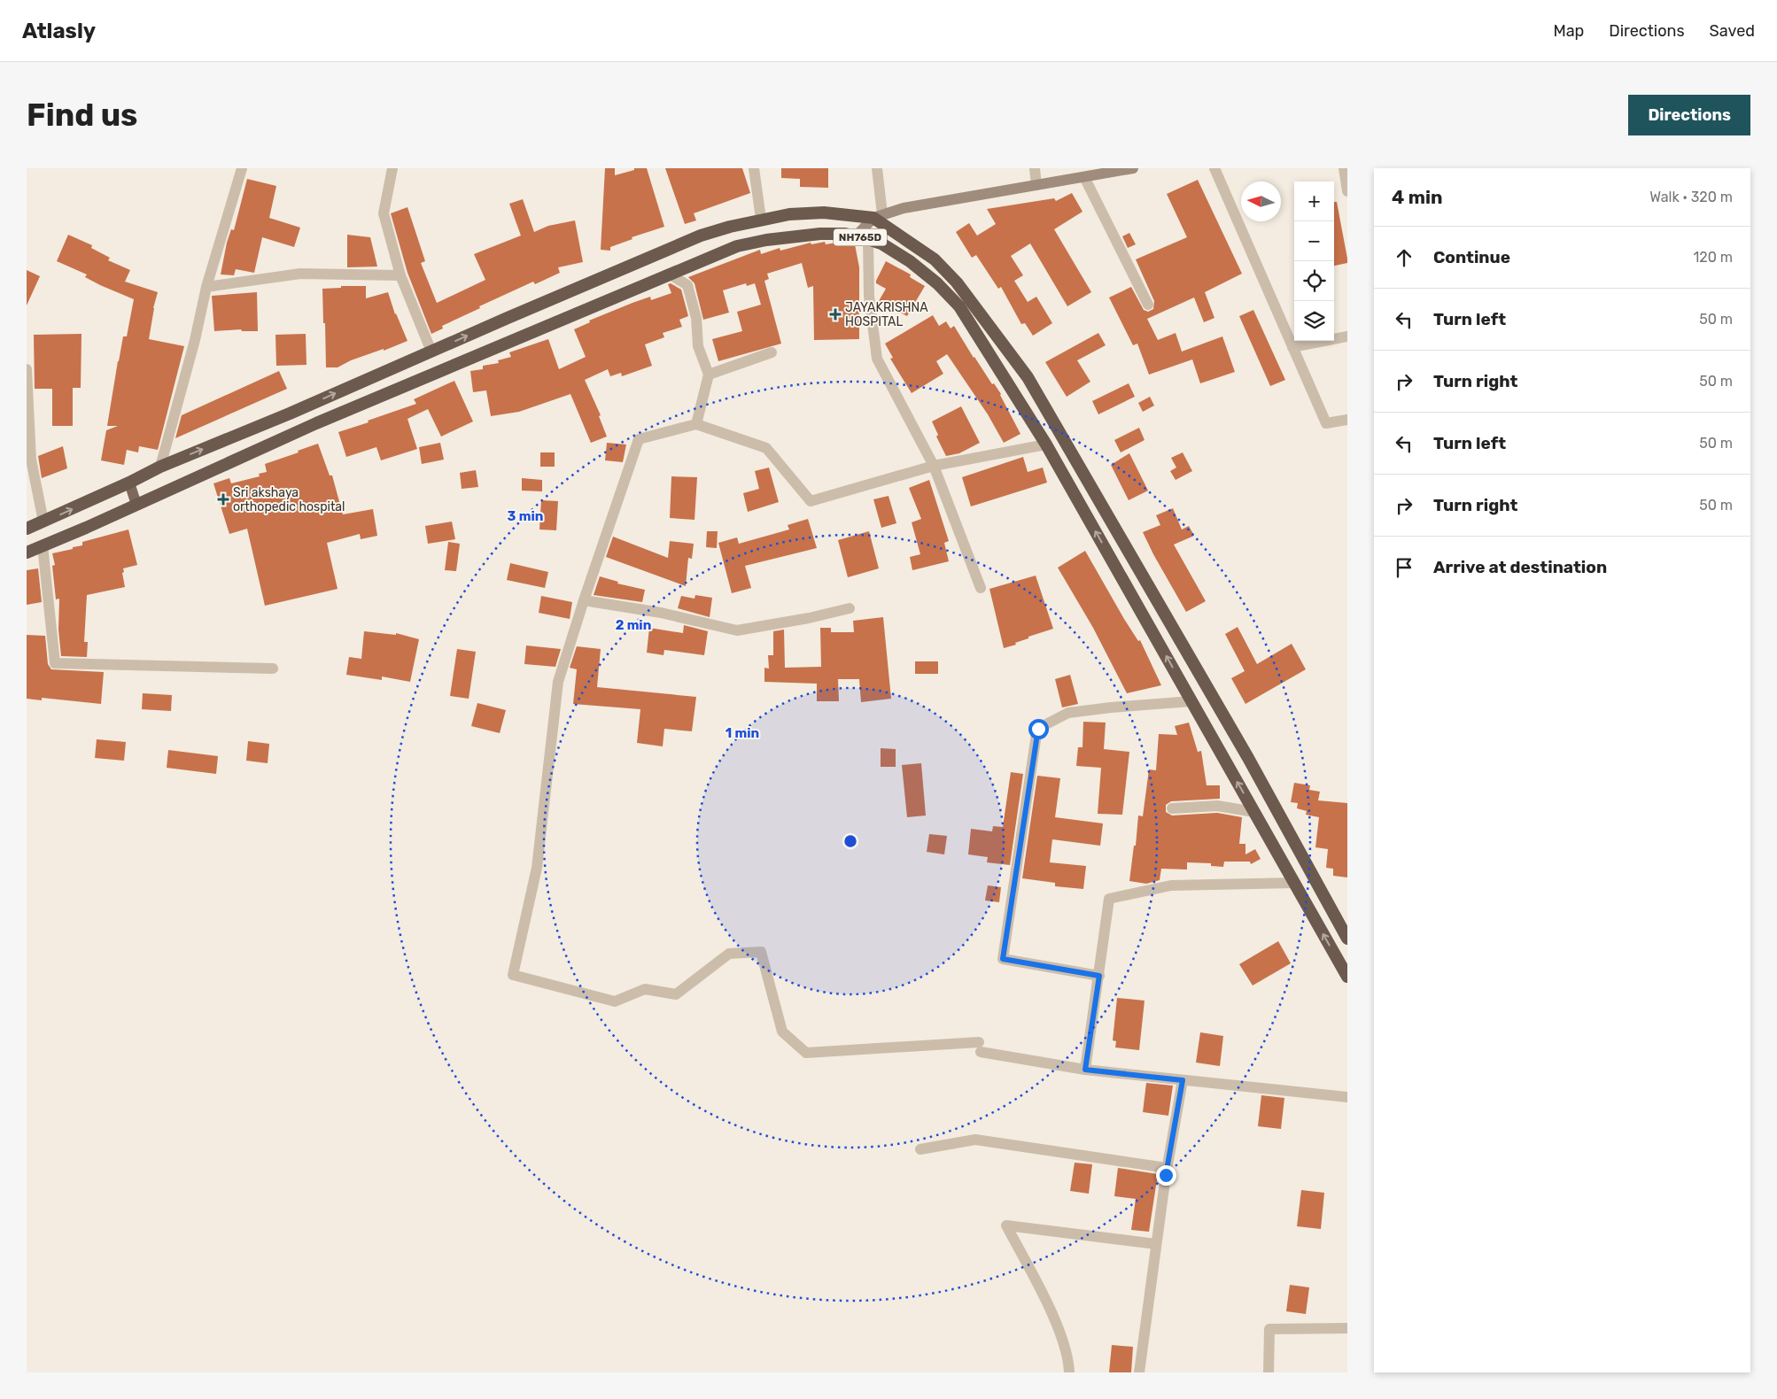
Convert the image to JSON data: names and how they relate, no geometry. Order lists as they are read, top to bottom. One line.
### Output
{"streets":{"highway":["NH765D"]},"places":{"health":["JAYAKRISHNA HOSPITAL","Sri akshaya orthopedic hospital"]},"north":"left","page":{"header":"Atlasly","nav":["Map","Directions","Saved"],"buttons":"Directions","title":"Find us","heading":["4 min","Walk · 320 m"],"map_buttons":["+","−"],"list":[["Continue","120 m"],["Turn left","50 m"],["Turn right","50 m"],["Turn left","50 m"],["Turn right","50 m"],"Arrive at destination"]},"rings":["3 min","2 min","1 min"]}
